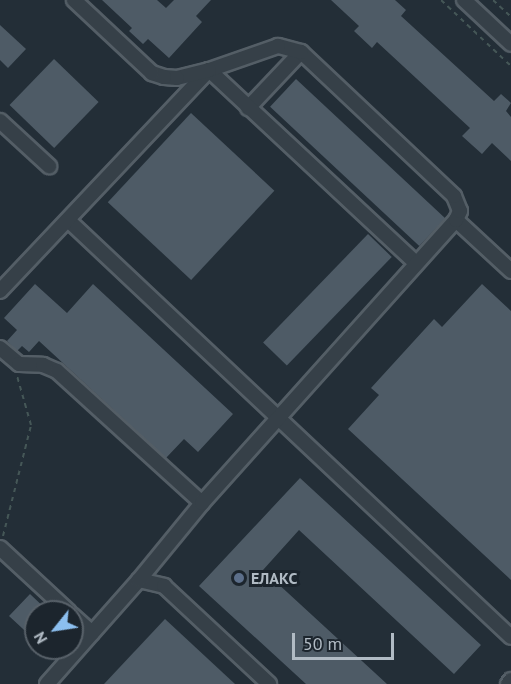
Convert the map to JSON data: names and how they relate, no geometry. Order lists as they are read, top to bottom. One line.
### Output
{"places":["ЕЛАКС"],"scale_bar":"50 m","north":"bottom left"}
